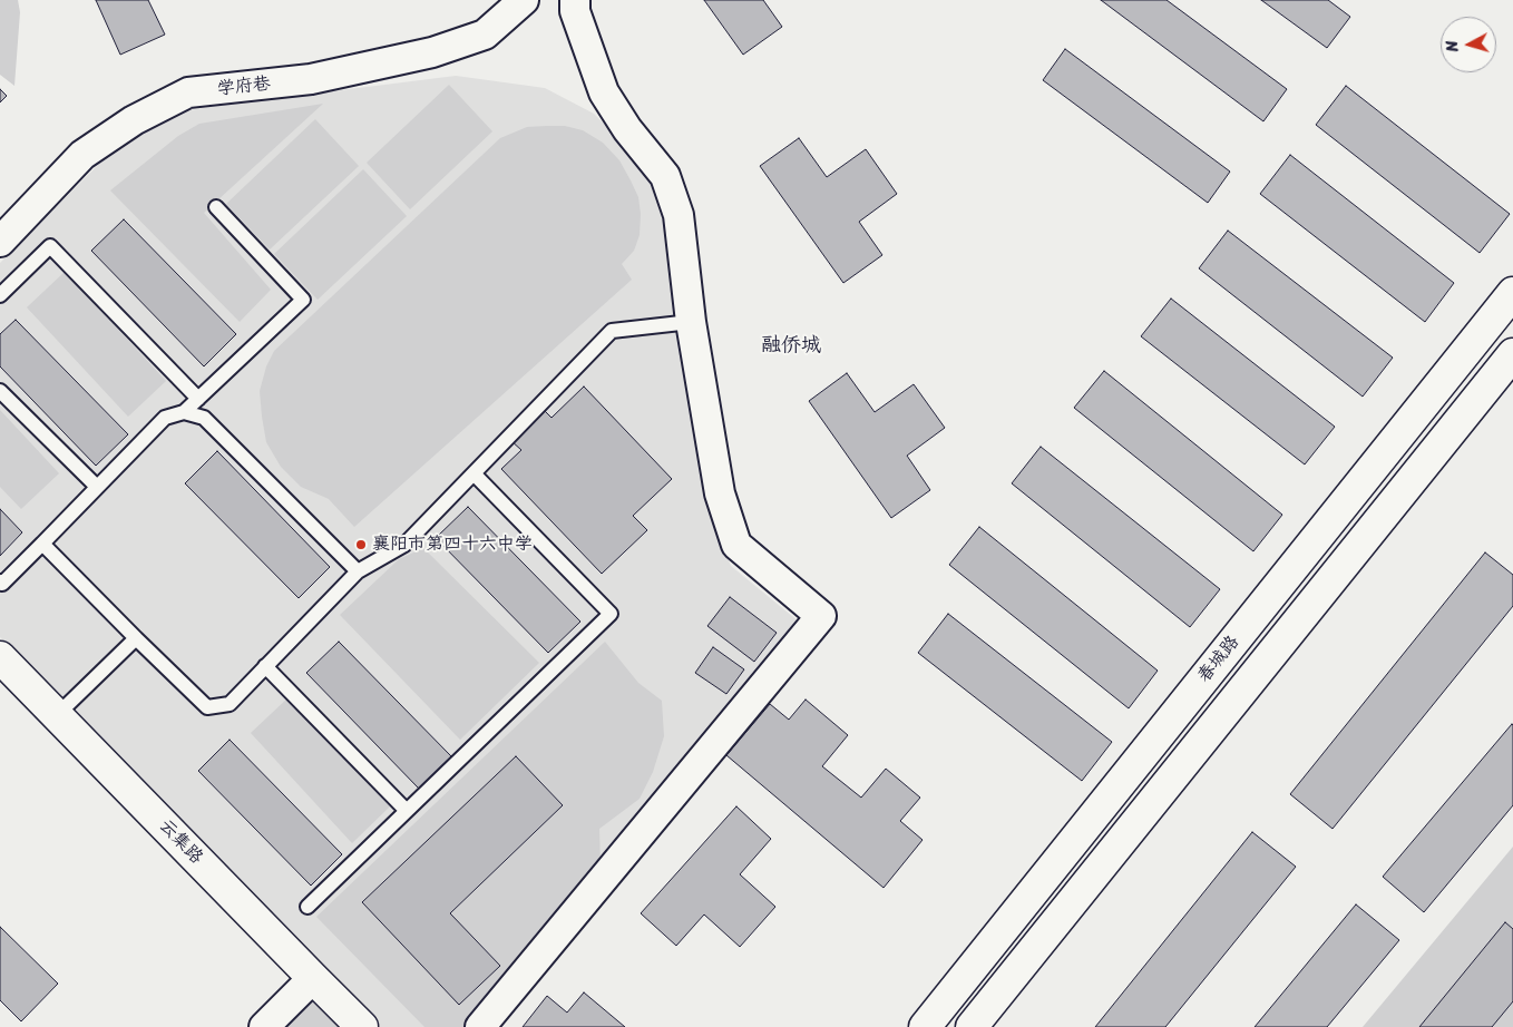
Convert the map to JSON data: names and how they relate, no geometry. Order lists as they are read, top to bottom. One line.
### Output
{"streets":{"street":["学府巷","春城路","云集路"]},"districts":["融侨城"],"places":["襄阳市第四十六中学"],"north":"left"}
